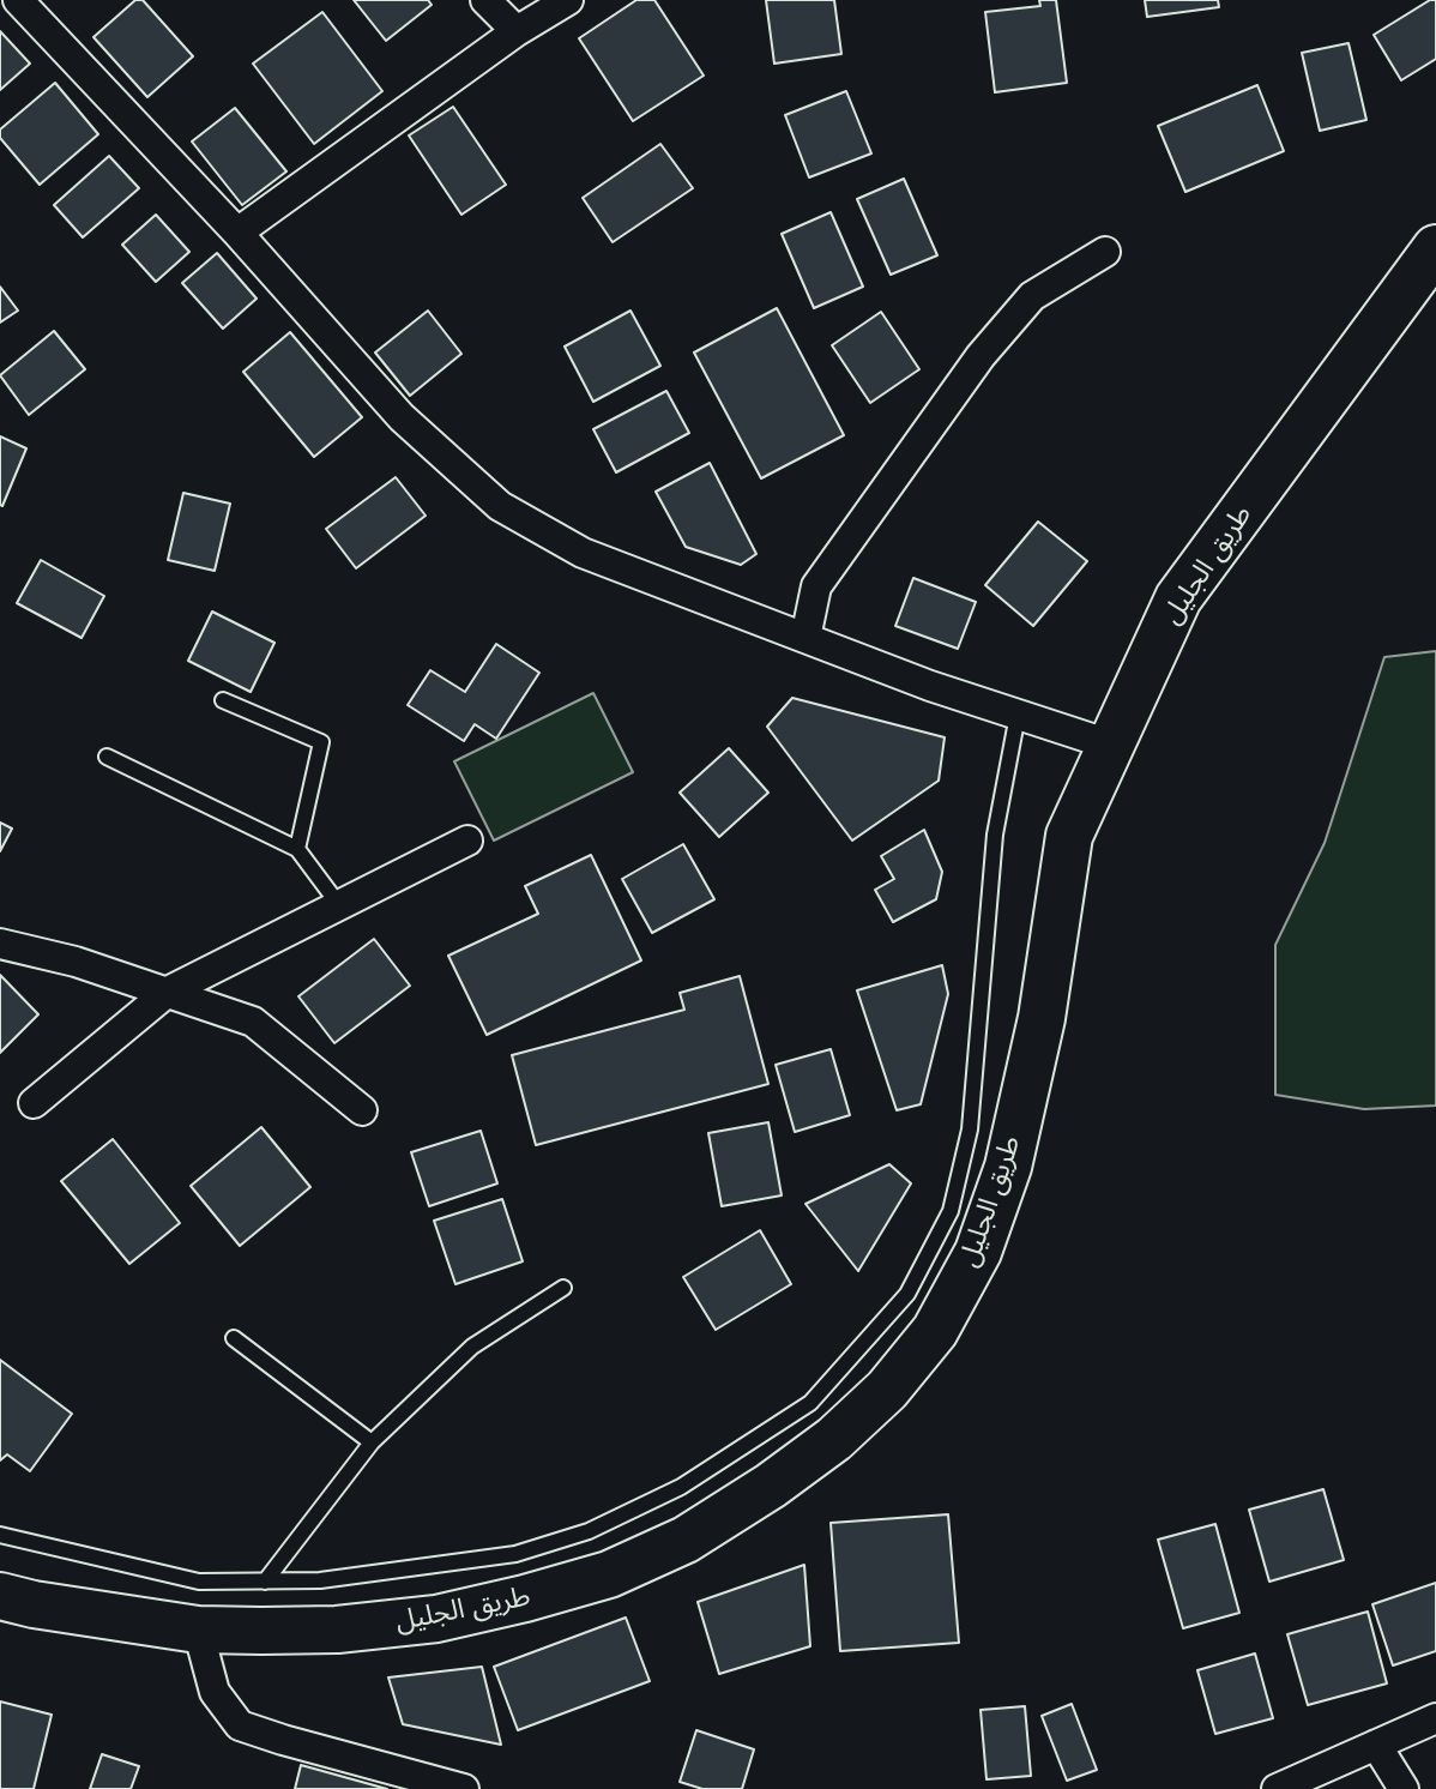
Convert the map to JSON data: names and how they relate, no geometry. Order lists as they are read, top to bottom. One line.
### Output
{"streets":{"main road":["طريق الجليل"]}}
